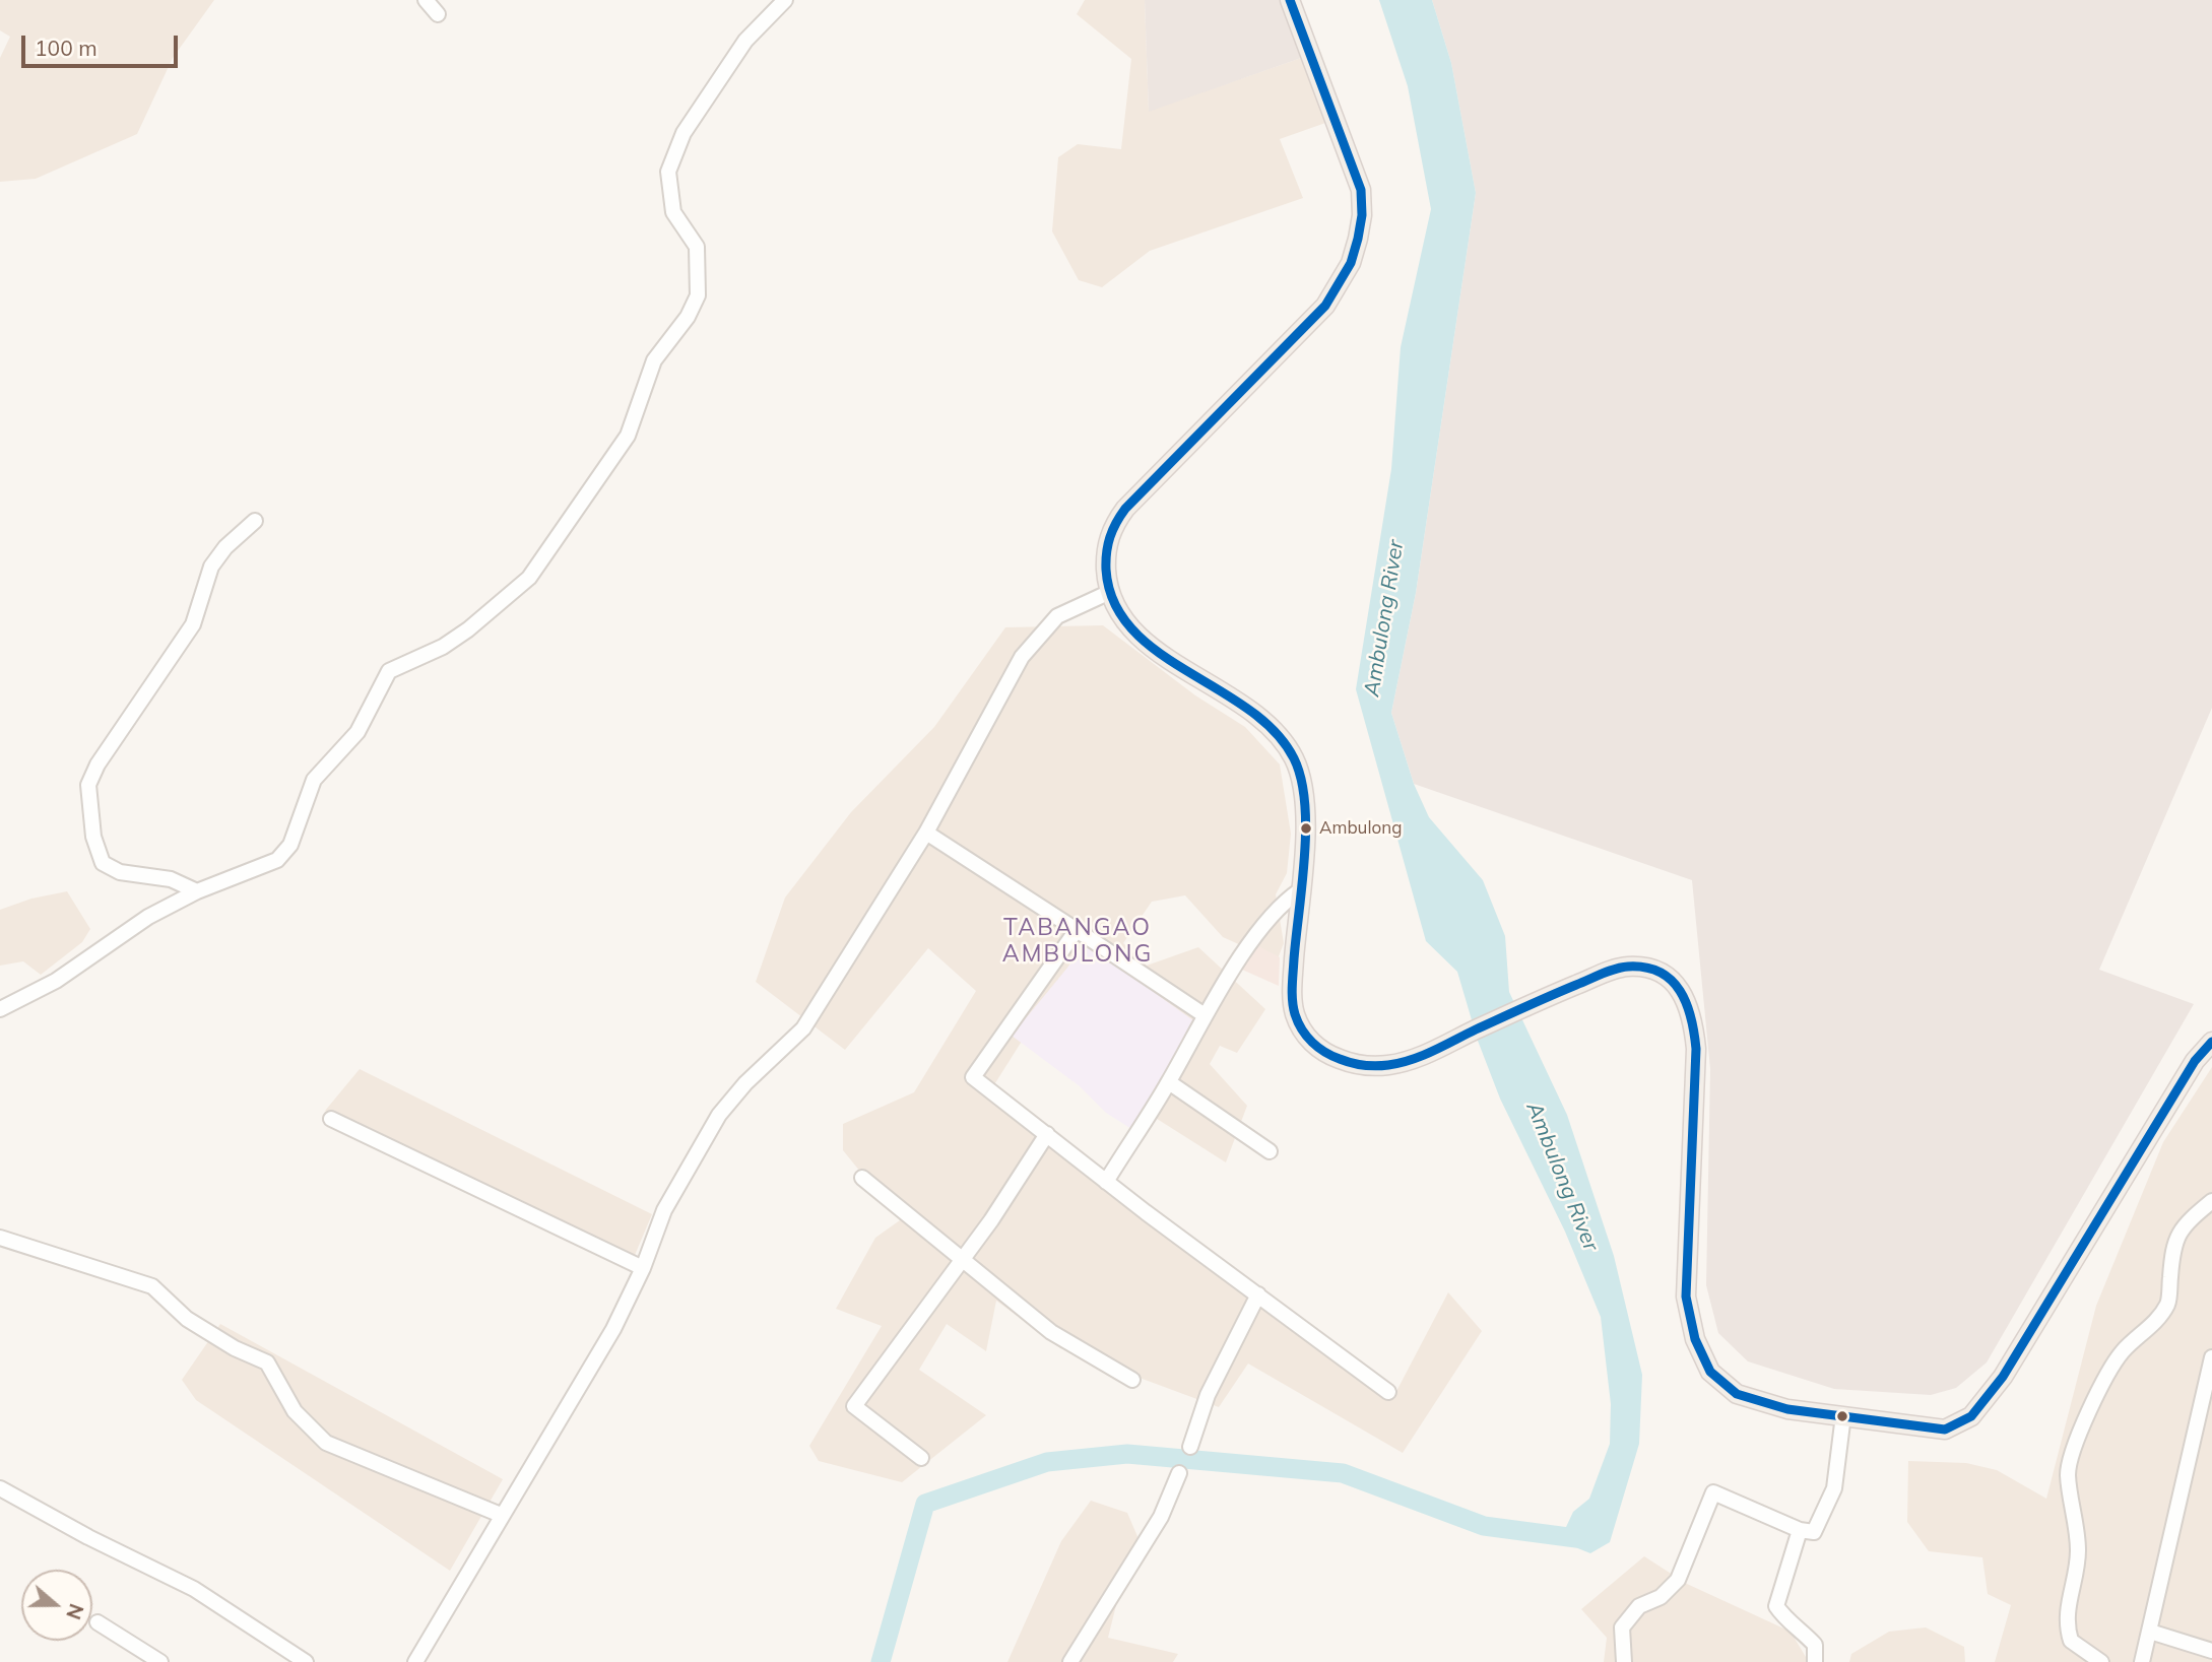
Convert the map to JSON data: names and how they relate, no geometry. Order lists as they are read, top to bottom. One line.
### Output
{"districts":["TABANGAO AMBULONG"],"water":["Ambulong River"],"places":["Ambulong"],"scale_bar":"100 m","north":"right"}
